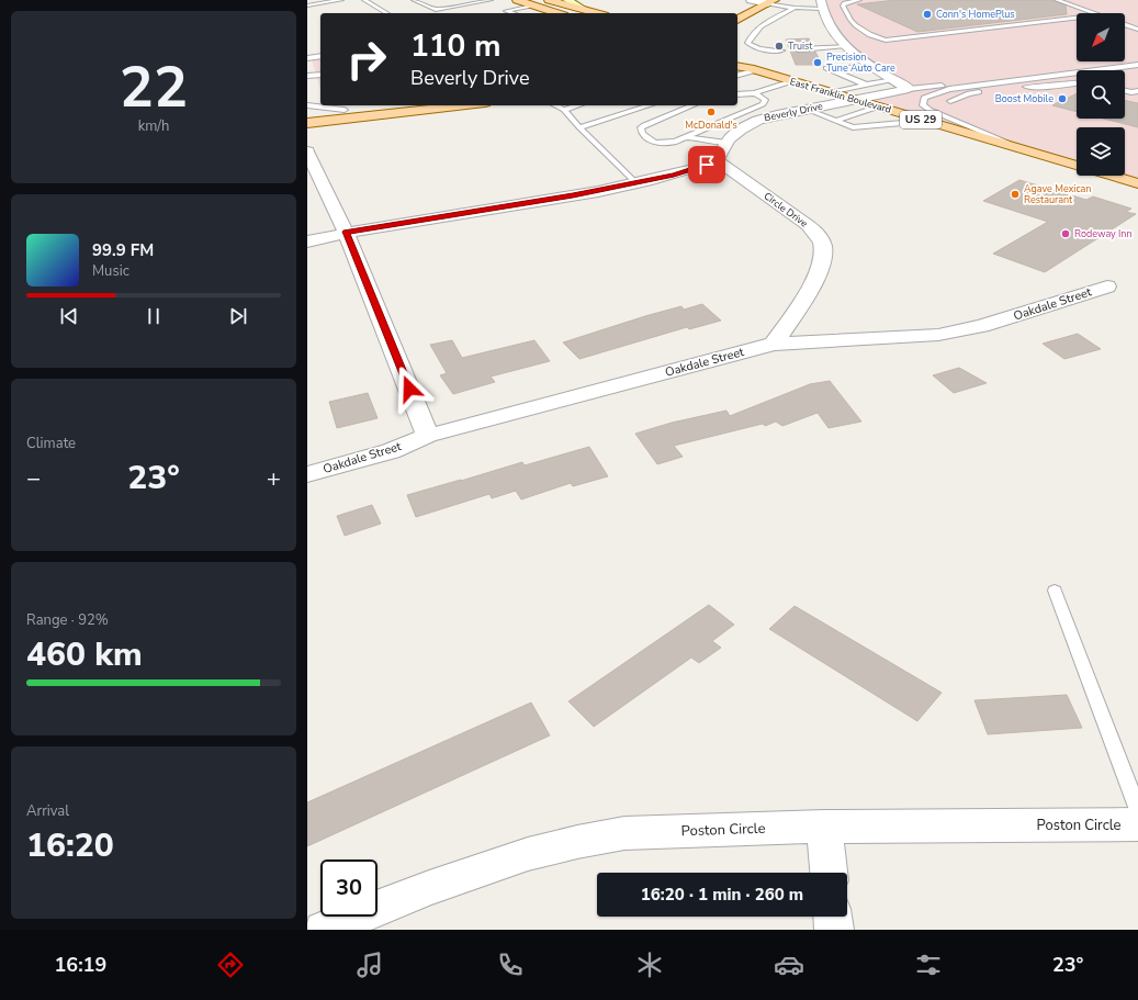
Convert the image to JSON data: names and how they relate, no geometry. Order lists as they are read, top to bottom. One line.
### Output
{"streets":{"main road":["East Franklin Boulevard","US 29"],"street":["Beverly Drive","Circle Drive","Oakdale Street","Poston Circle"]},"crossings":[["East Franklin Boulevard","Beverly Drive"],["Beverly Drive","Circle Drive"],["Circle Drive","Oakdale Street"]],"places":["Conn's HomePlus","Truist","Precision Tune Auto Care","Boost Mobile","McDonald's","Agave Mexican Restaurant","Rodeway Inn"],"north":"bottom left","page":{"tile":[["22","km/h"],"Climate",["Range · 92%","460 km"],["Arrival","16:20"]],"turn":["110 m","Beverly Drive"],"song":["99.9 FM","Music"],"heat":["−","23°","+"],"limit":"30","trip":"16:20 · 1 min · 260 m","tabs":["16:19","23°"]}}
